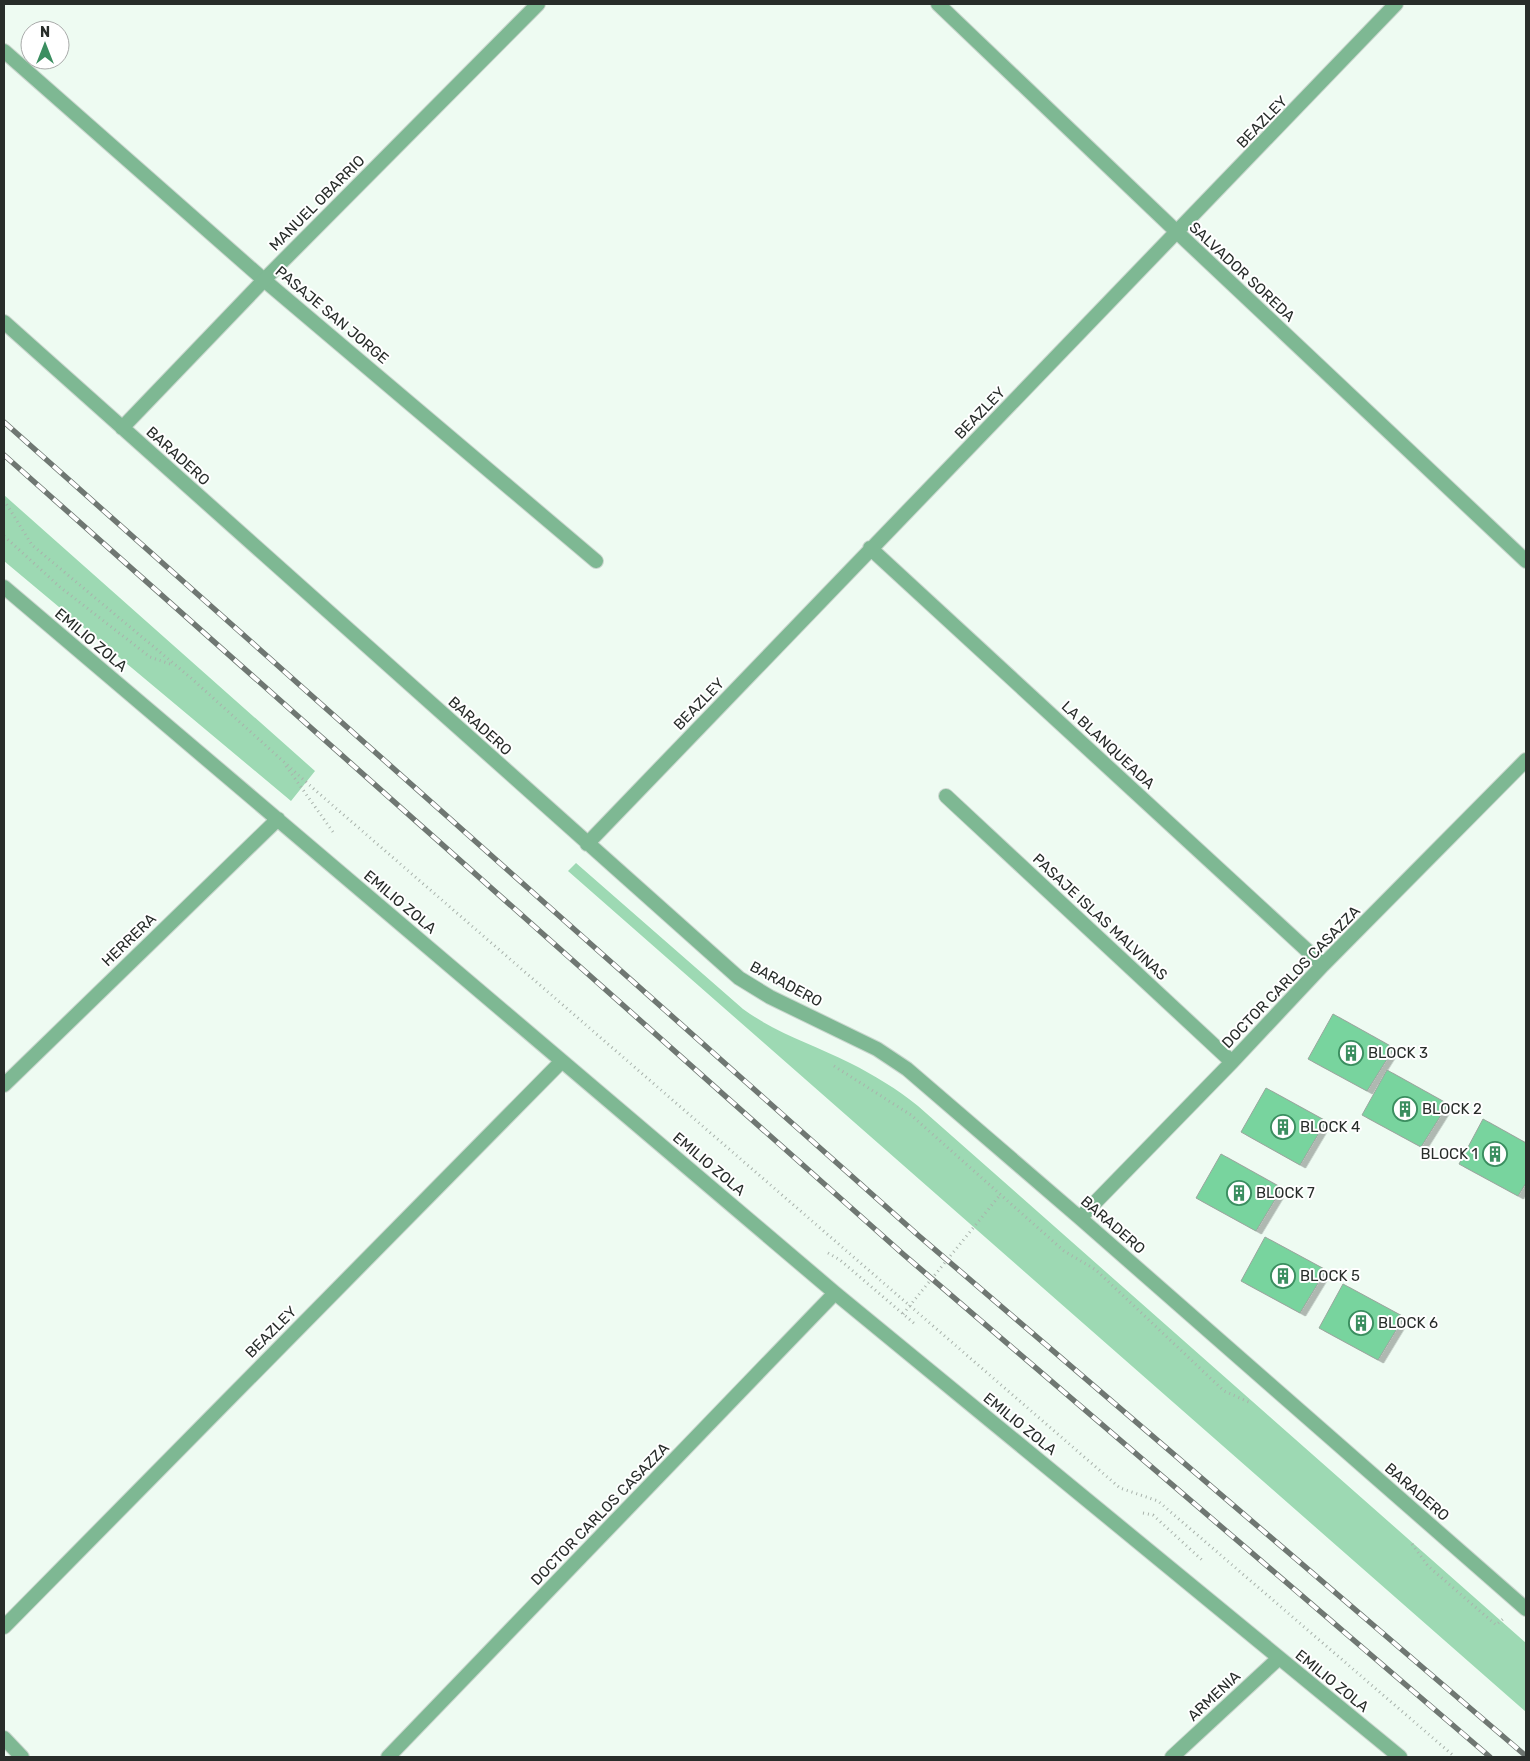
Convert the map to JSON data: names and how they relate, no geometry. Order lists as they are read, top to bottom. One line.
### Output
{"streets":{"street":["BEAZLEY","MANUEL OBARRIO","SALVADOR SOREDA","PASAJE SAN JORGE","BARADERO","EMILIO ZOLA","LA BLANQUEADA","PASAJE ISLAS MALVINAS","HERRERA","DOCTOR CARLOS CASAZZA","ARMENIA"]},"crossings":[["BEAZLEY","SALVADOR SOREDA"],["BEAZLEY","BARADERO"],["BEAZLEY","EMILIO ZOLA"],["BEAZLEY","LA BLANQUEADA"],["MANUEL OBARRIO","PASAJE SAN JORGE"],["MANUEL OBARRIO","BARADERO"],["BARADERO","DOCTOR CARLOS CASAZZA"],["EMILIO ZOLA","HERRERA"],["EMILIO ZOLA","DOCTOR CARLOS CASAZZA"],["EMILIO ZOLA","ARMENIA"],["LA BLANQUEADA","DOCTOR CARLOS CASAZZA"],["PASAJE ISLAS MALVINAS","DOCTOR CARLOS CASAZZA"]],"places":{"building":["BLOCK 3","BLOCK 2","BLOCK 4","BLOCK 1","BLOCK 7","BLOCK 5","BLOCK 6"]},"north":"top"}
